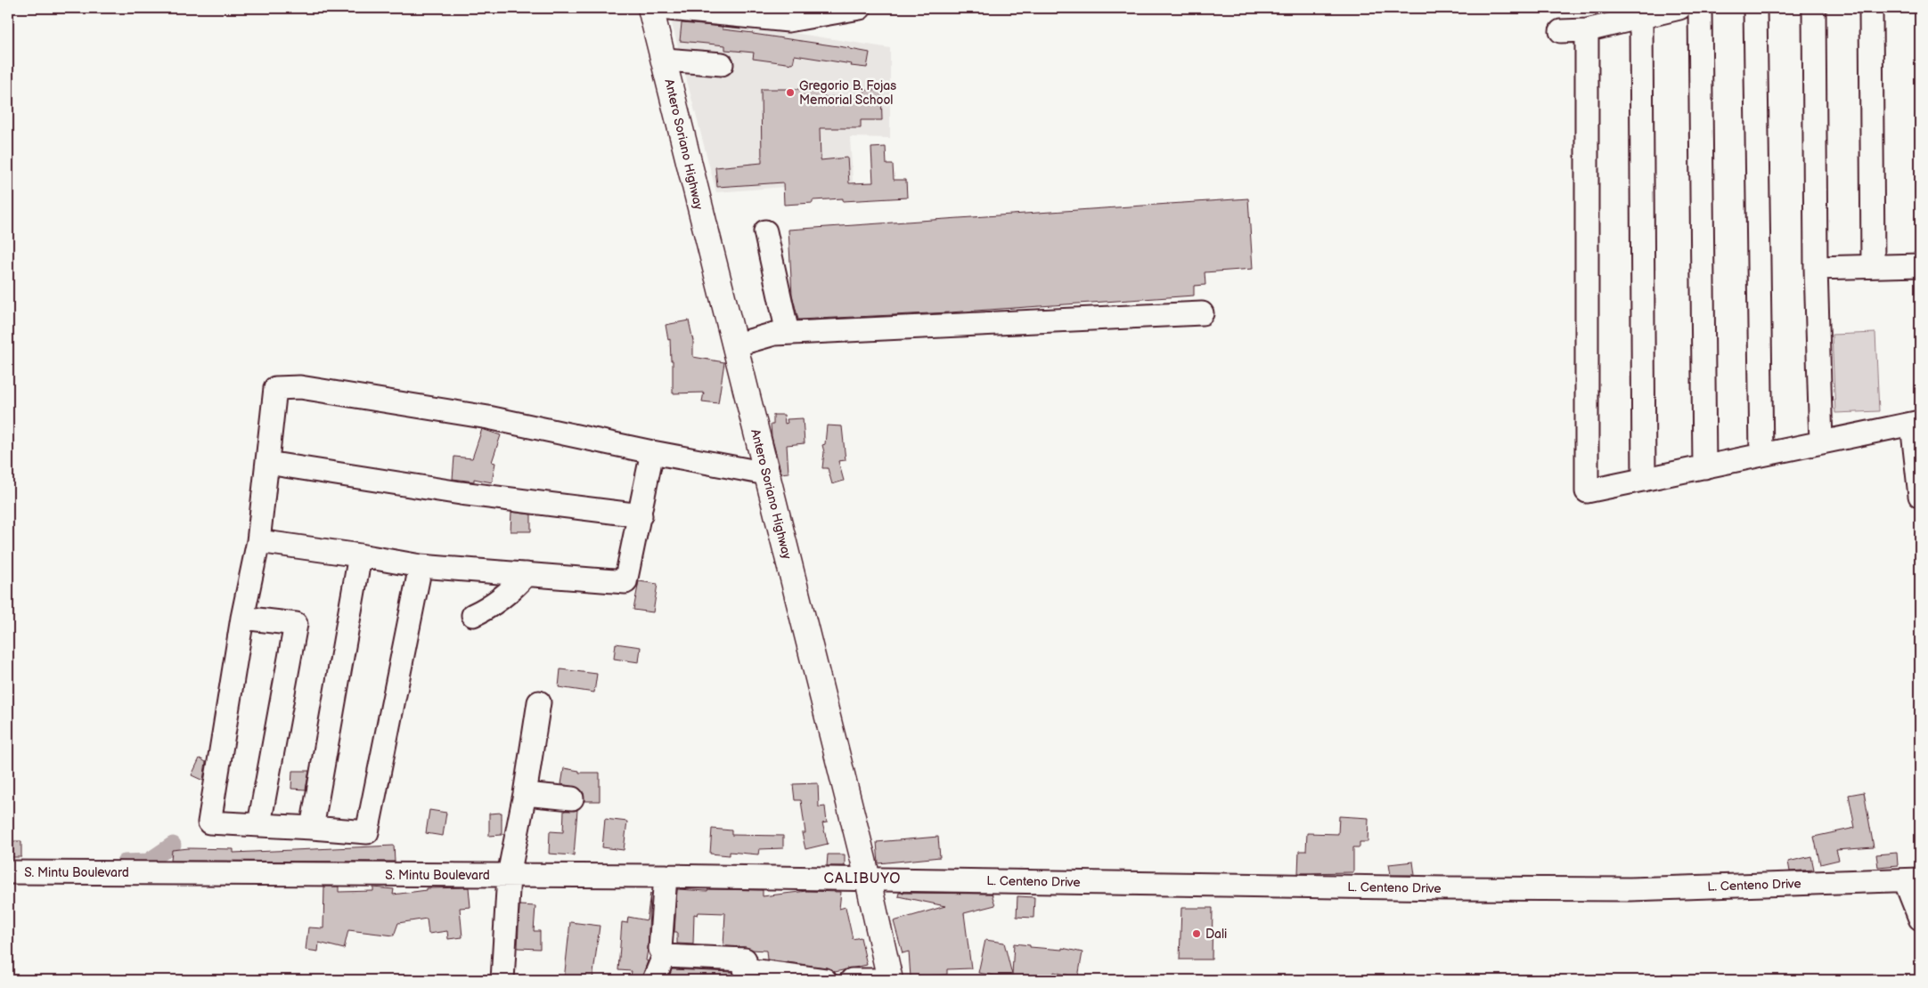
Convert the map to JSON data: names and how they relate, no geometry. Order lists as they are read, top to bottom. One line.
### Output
{"streets":{"main road":["Antero Soriano Highway"],"street":["S. Mintu Boulevard","L. Centeno Drive"]},"crossings":[["Antero Soriano Highway","S. Mintu Boulevard"],["Antero Soriano Highway","L. Centeno Drive"],["S. Mintu Boulevard","L. Centeno Drive"]],"districts":["CALIBUYO"],"places":["Gregorio B. Fojas Memorial School","Dali"]}
